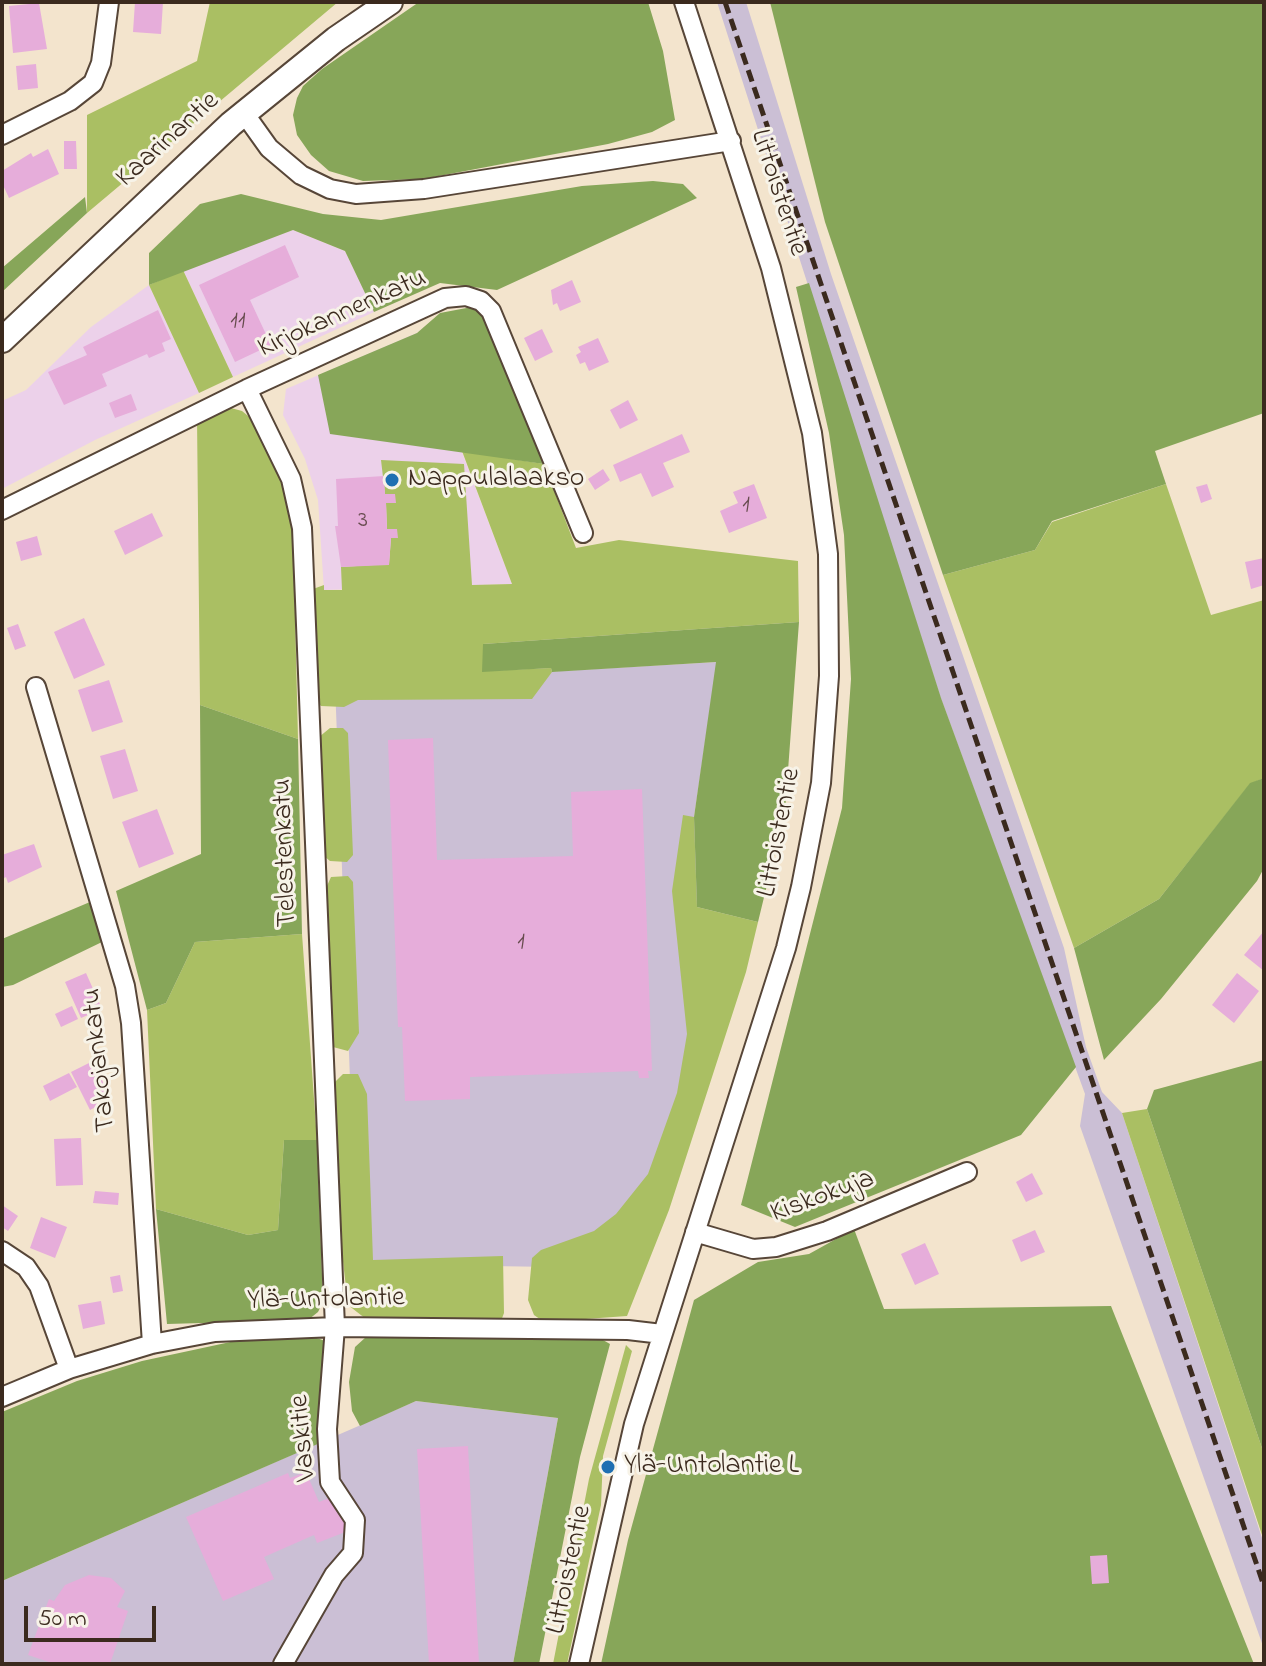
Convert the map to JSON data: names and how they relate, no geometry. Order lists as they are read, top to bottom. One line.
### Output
{"streets":{"main road":["Kaarinantie"],"street":["Littoistentie","Kirjokannenkatu","Telestenkatu","Takojankatu","Kiskokuja","Ylä-Untolantie","Vaskitie"]},"crossings":[["Littoistentie","Kiskokuja"],["Littoistentie","Ylä-Untolantie"],["Kirjokannenkatu","Telestenkatu"],["Telestenkatu","Ylä-Untolantie"],["Telestenkatu","Vaskitie"],["Takojankatu","Ylä-Untolantie"],["Ylä-Untolantie","Vaskitie"]],"places":["Nappulalaakso","Ylä-Untolantie L"],"house_numbers":["11","1","3","1"],"scale_bar":"50 m"}
